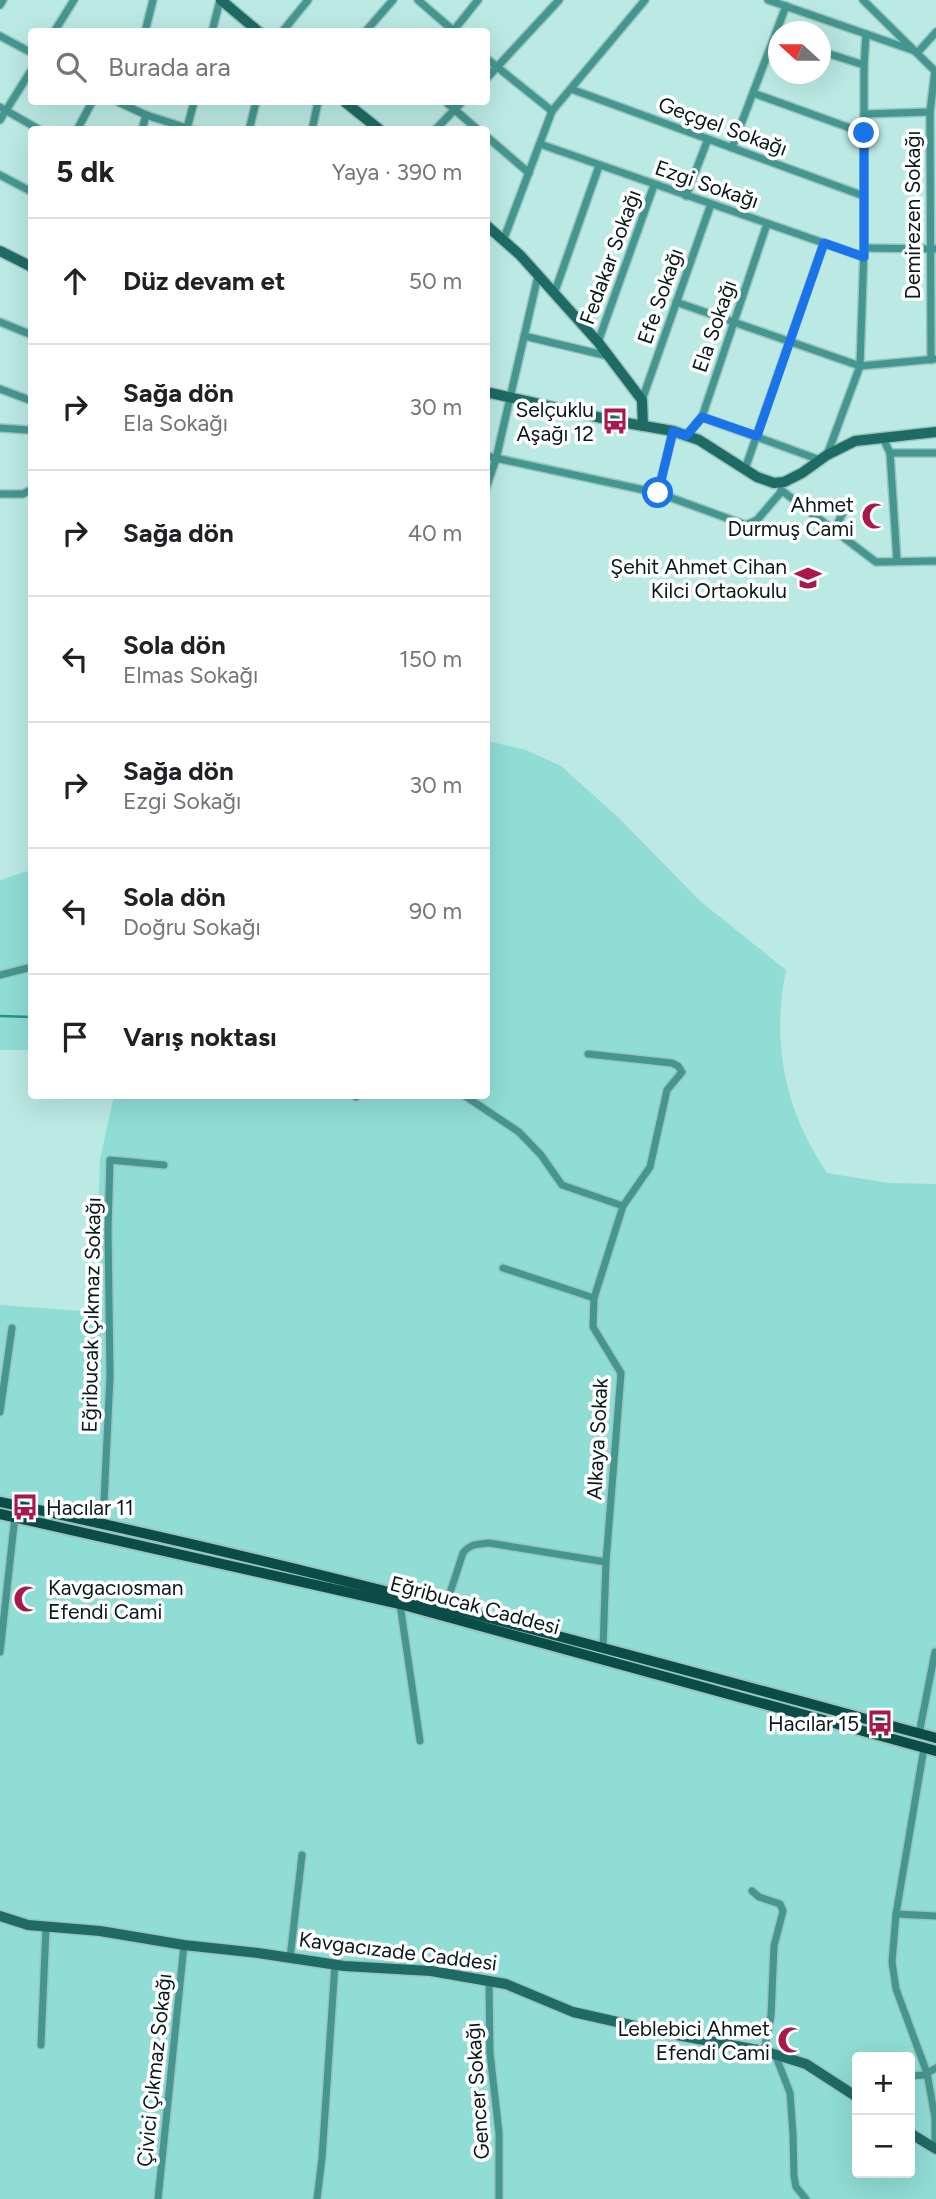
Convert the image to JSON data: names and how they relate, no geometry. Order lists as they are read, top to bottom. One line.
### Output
{"streets":{"main road":["Eğribucak Caddesi"],"street":["Geçgel Sokağı","Ezgi Sokağı","Demirezen Sokağı","Fedakar Sokağı","Efe Sokağı","Ela Sokağı","Eğribucak Çıkmaz Sokağı","Alkaya Sokak","Kavgacızade Caddesi","Çivici Çıkmaz Sokağı","Gencer Sokağı"]},"crossings":[["Ezgi Sokağı","Demirezen Sokağı"],["Ezgi Sokağı","Fedakar Sokağı"],["Ezgi Sokağı","Efe Sokağı"],["Ezgi Sokağı","Ela Sokağı"],["Eğribucak Çıkmaz Sokağı","Eğribucak Caddesi"],["Alkaya Sokak","Eğribucak Caddesi"],["Kavgacızade Caddesi","Çivici Çıkmaz Sokağı"],["Kavgacızade Caddesi","Gencer Sokağı"]],"places":{"bus stop":["Selçuklu Aşağı 12","Hacılar 11","Hacılar 15"],"mosque":["Ahmet Durmuş Cami","Kavgacıosman Efendi Cami","Leblebici Ahmet Efendi Cami"],"school or university":["Şehit Ahmet Cihan Kilci Ortaokulu"]},"north":"left","page":{"search":"Burada ara","heading":["5 dk","Yaya · 390 m"],"list":[["Düz devam et","50 m"],["Sağa dön","Ela Sokağı","30 m"],["Sağa dön","40 m"],["Sola dön","Elmas Sokağı","150 m"],["Sağa dön","Ezgi Sokağı","30 m"],["Sola dön","Doğru Sokağı","90 m"],"Varış noktası"],"map_buttons":["+","−"]}}
